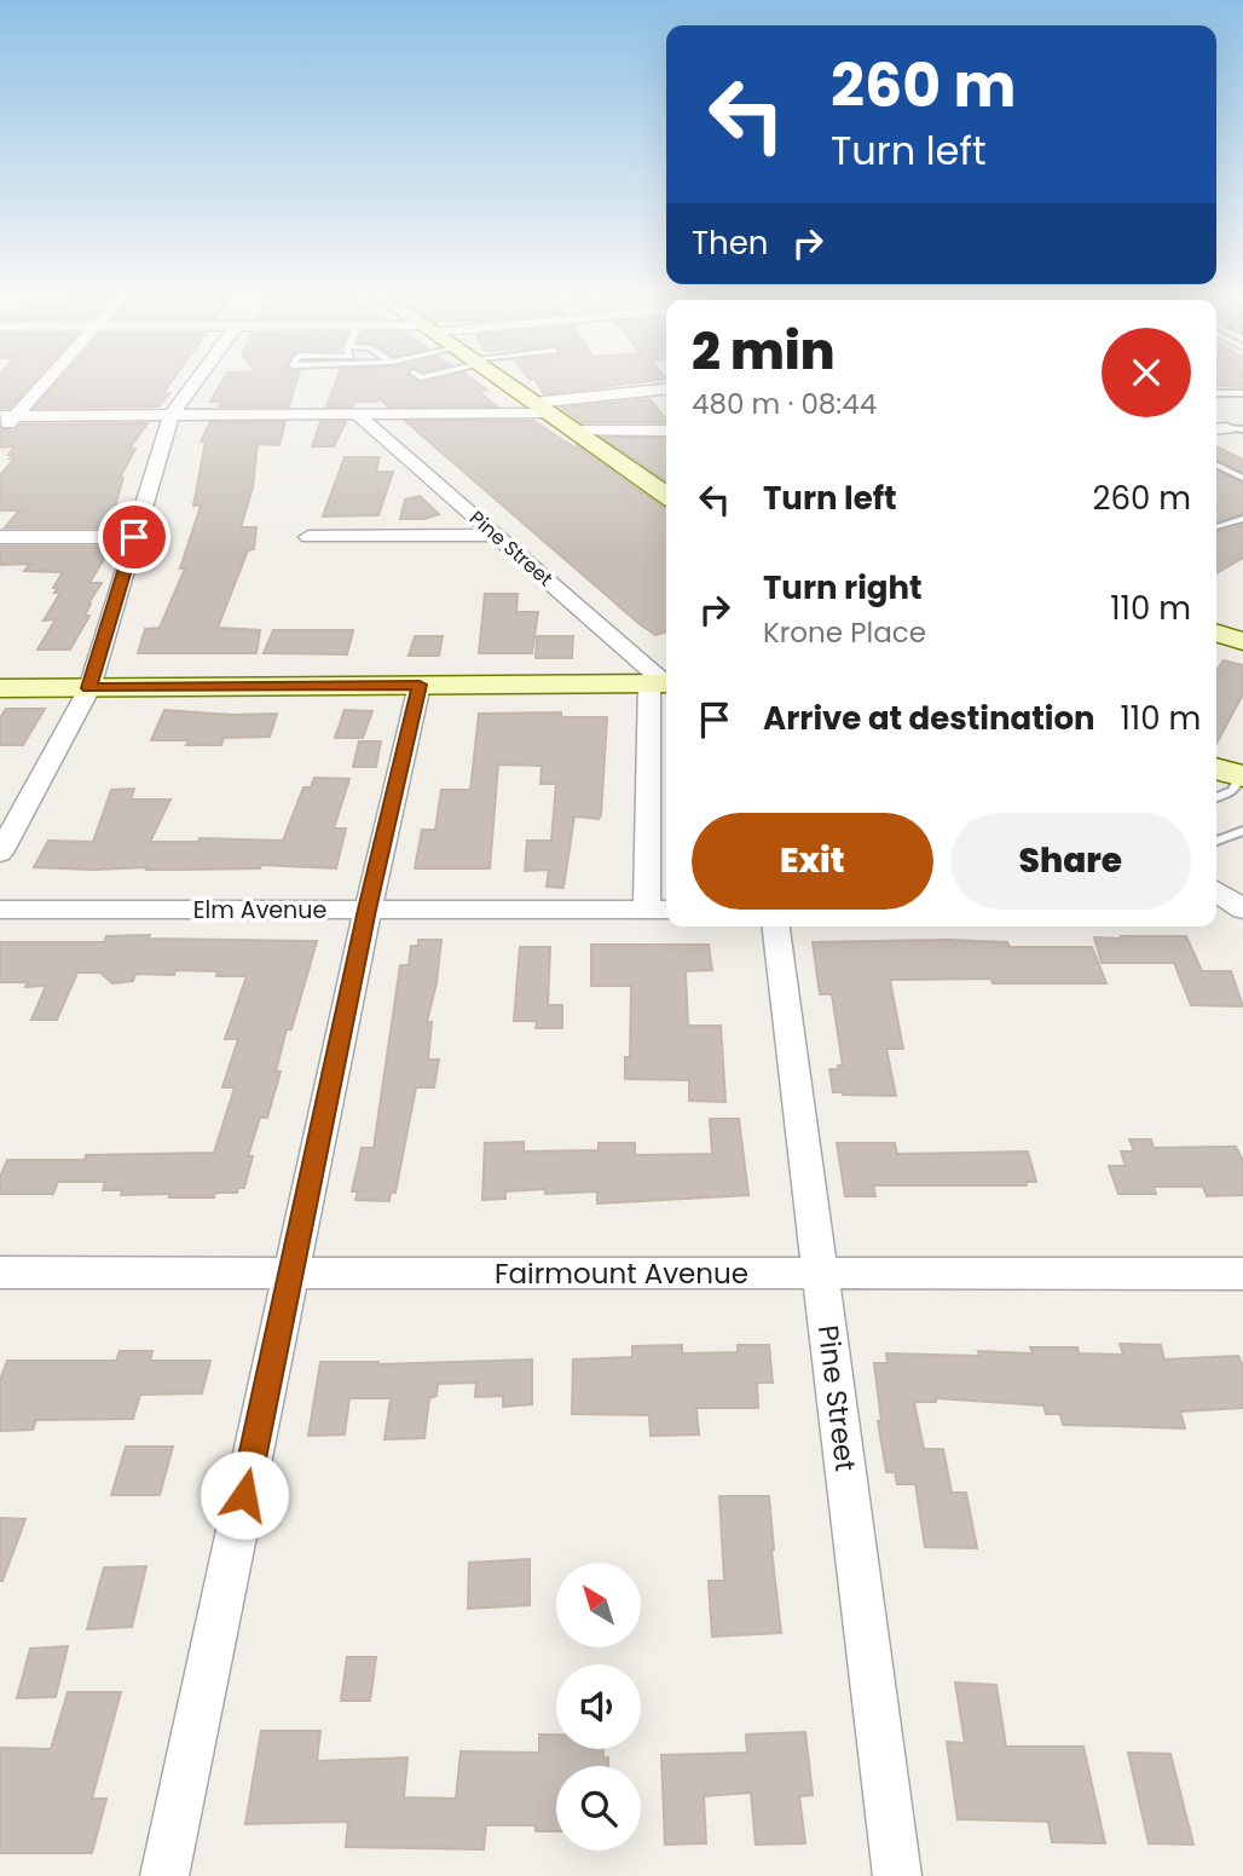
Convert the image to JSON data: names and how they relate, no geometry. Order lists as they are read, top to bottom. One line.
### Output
{"streets":{"street":["Pine Street","Elm Avenue","Fairmount Avenue"]},"crossings":[["Pine Street","Fairmount Avenue"]],"north":"top left","page":{"turn":["260 m","Turn left"],"then":"Then","heading":["2 min","480 m · 08:44"],"list":[{"name":"Turn left","value":"260 m"},{"name":"Turn right","note":"Krone Place","value":"110 m"},{"name":"Arrive at destination","value":"110 m"}],"buttons":["Exit","Share"]}}
